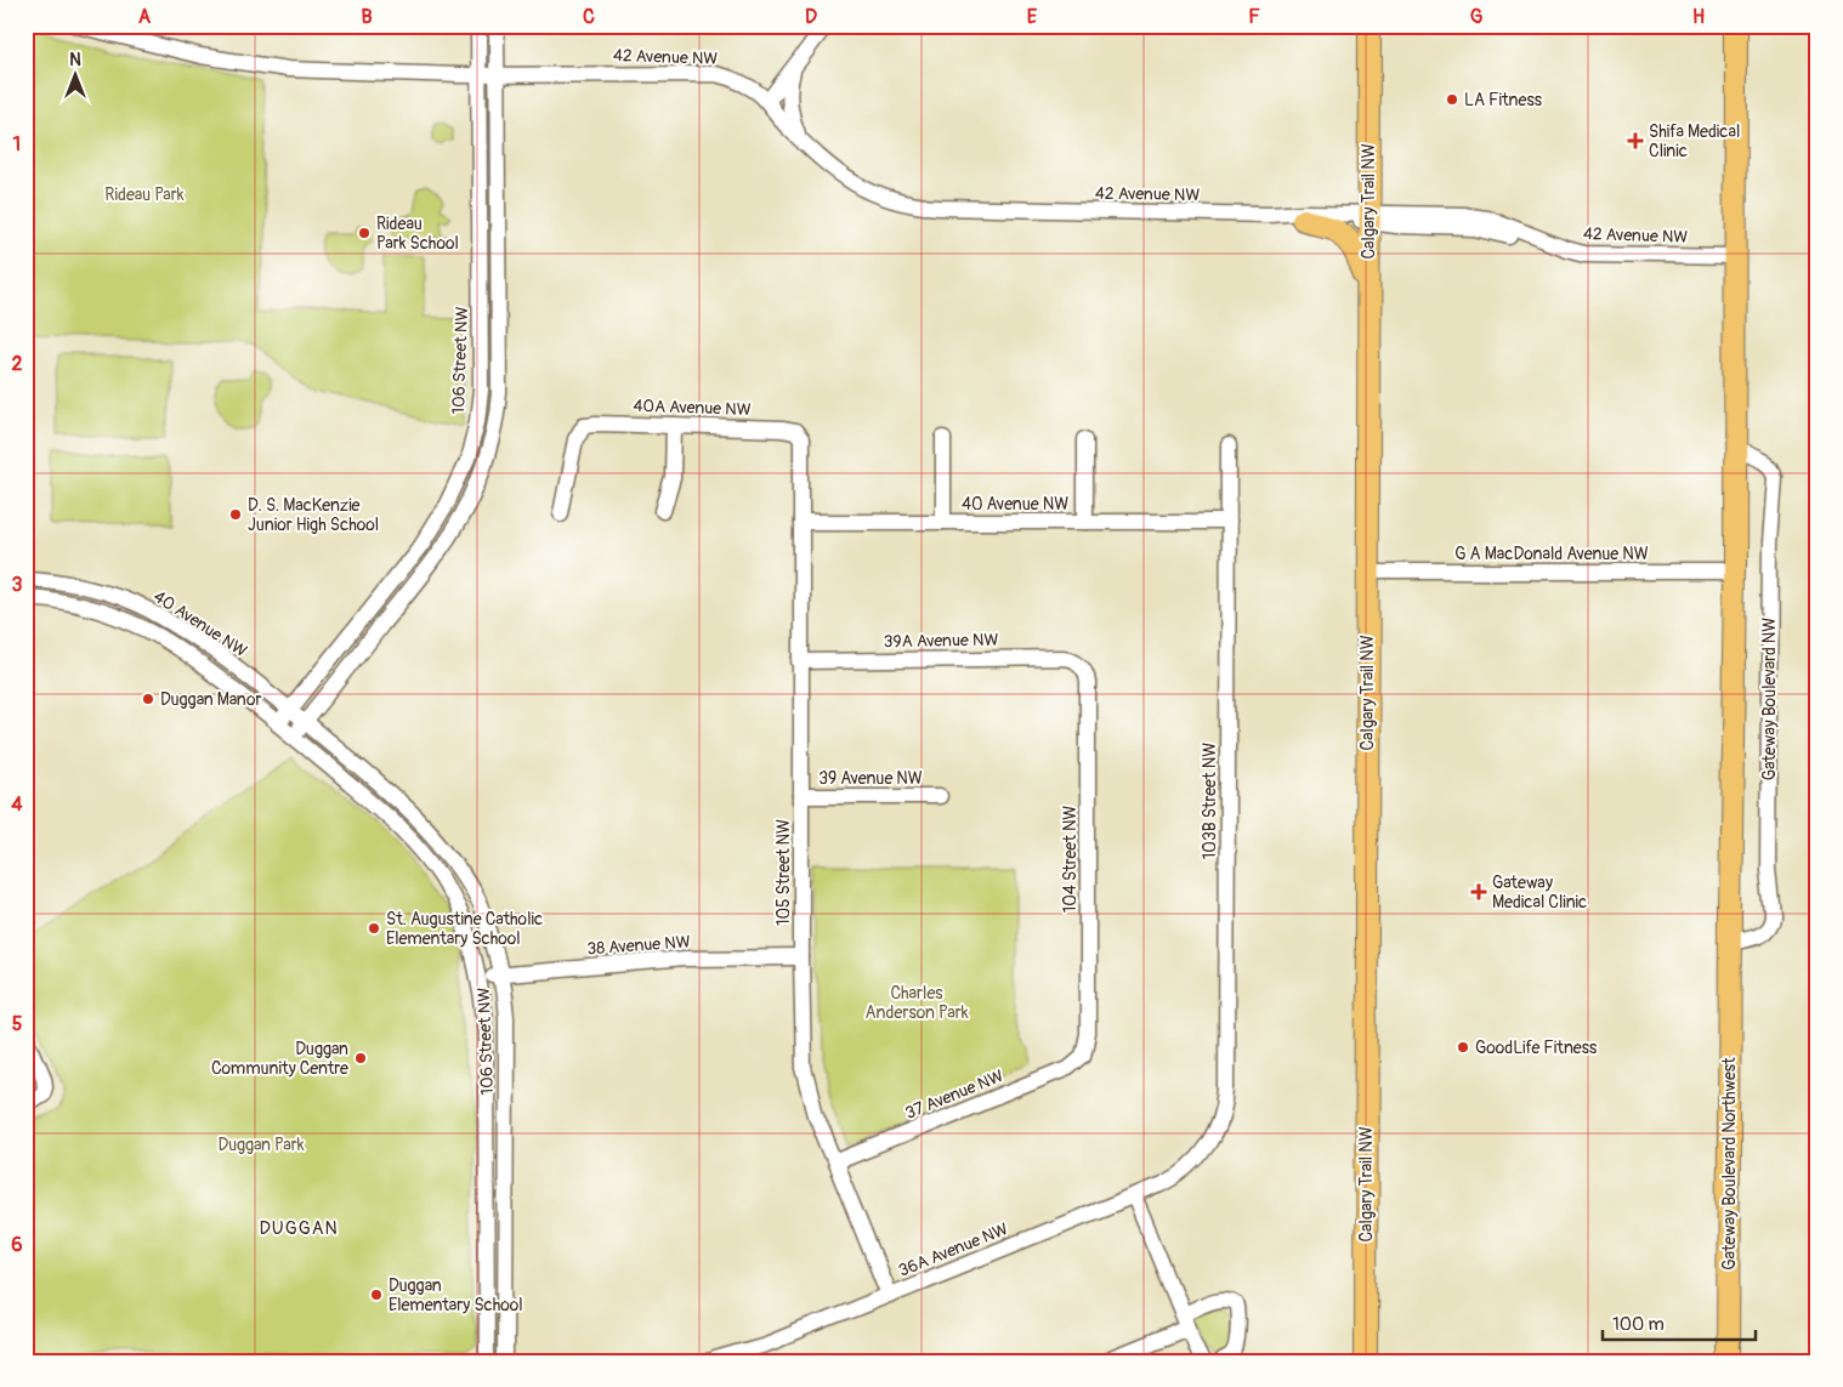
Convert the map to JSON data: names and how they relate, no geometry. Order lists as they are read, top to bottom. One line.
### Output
{"streets":{"highway":["Calgary Trail NW","Gateway Boulevard NW","Gateway Boulevard Northwest"],"street":["42 Avenue NW","106 Street NW","40A Avenue NW","40 Avenue NW","G A MacDonald Avenue NW","39A Avenue NW","39 Avenue NW","103B Street NW","104 Street NW","105 Street NW","38 Avenue NW","37 Avenue NW","36A Avenue NW"]},"crossings":[["42 Avenue NW","Calgary Trail NW"],["42 Avenue NW","106 Street NW"],["42 Avenue NW","Gateway Boulevard NW"],["Calgary Trail NW","G A MacDonald Avenue NW"],["106 Street NW","40 Avenue NW"],["106 Street NW","38 Avenue NW"],["40A Avenue NW","105 Street NW"],["40 Avenue NW","103B Street NW"],["40 Avenue NW","105 Street NW"],["G A MacDonald Avenue NW","Gateway Boulevard NW"],["39A Avenue NW","104 Street NW"],["39A Avenue NW","105 Street NW"],["Gateway Boulevard NW","Gateway Boulevard Northwest"],["39 Avenue NW","105 Street NW"],["103B Street NW","36A Avenue NW"],["104 Street NW","37 Avenue NW"],["105 Street NW","38 Avenue NW"],["105 Street NW","37 Avenue NW"],["105 Street NW","36A Avenue NW"]],"districts":["DUGGAN"],"parks":["Rideau Park","Charles Anderson Park","Duggan Park"],"places":{"other":["LA Fitness","Rideau Park School","D. S. MacKenzie Junior High School","Duggan Manor","St. Augustine Catholic Elementary School","GoodLife Fitness","Duggan Community Centre","Duggan Elementary School"],"health":["Shifa Medical Clinic","Gateway Medical Clinic"]},"scale_bar":"100 m","north":"top","grid":{"columns":["A","B","C","D","E","F","G","H"],"rows":["1","2","3","4","5","6"]}}
